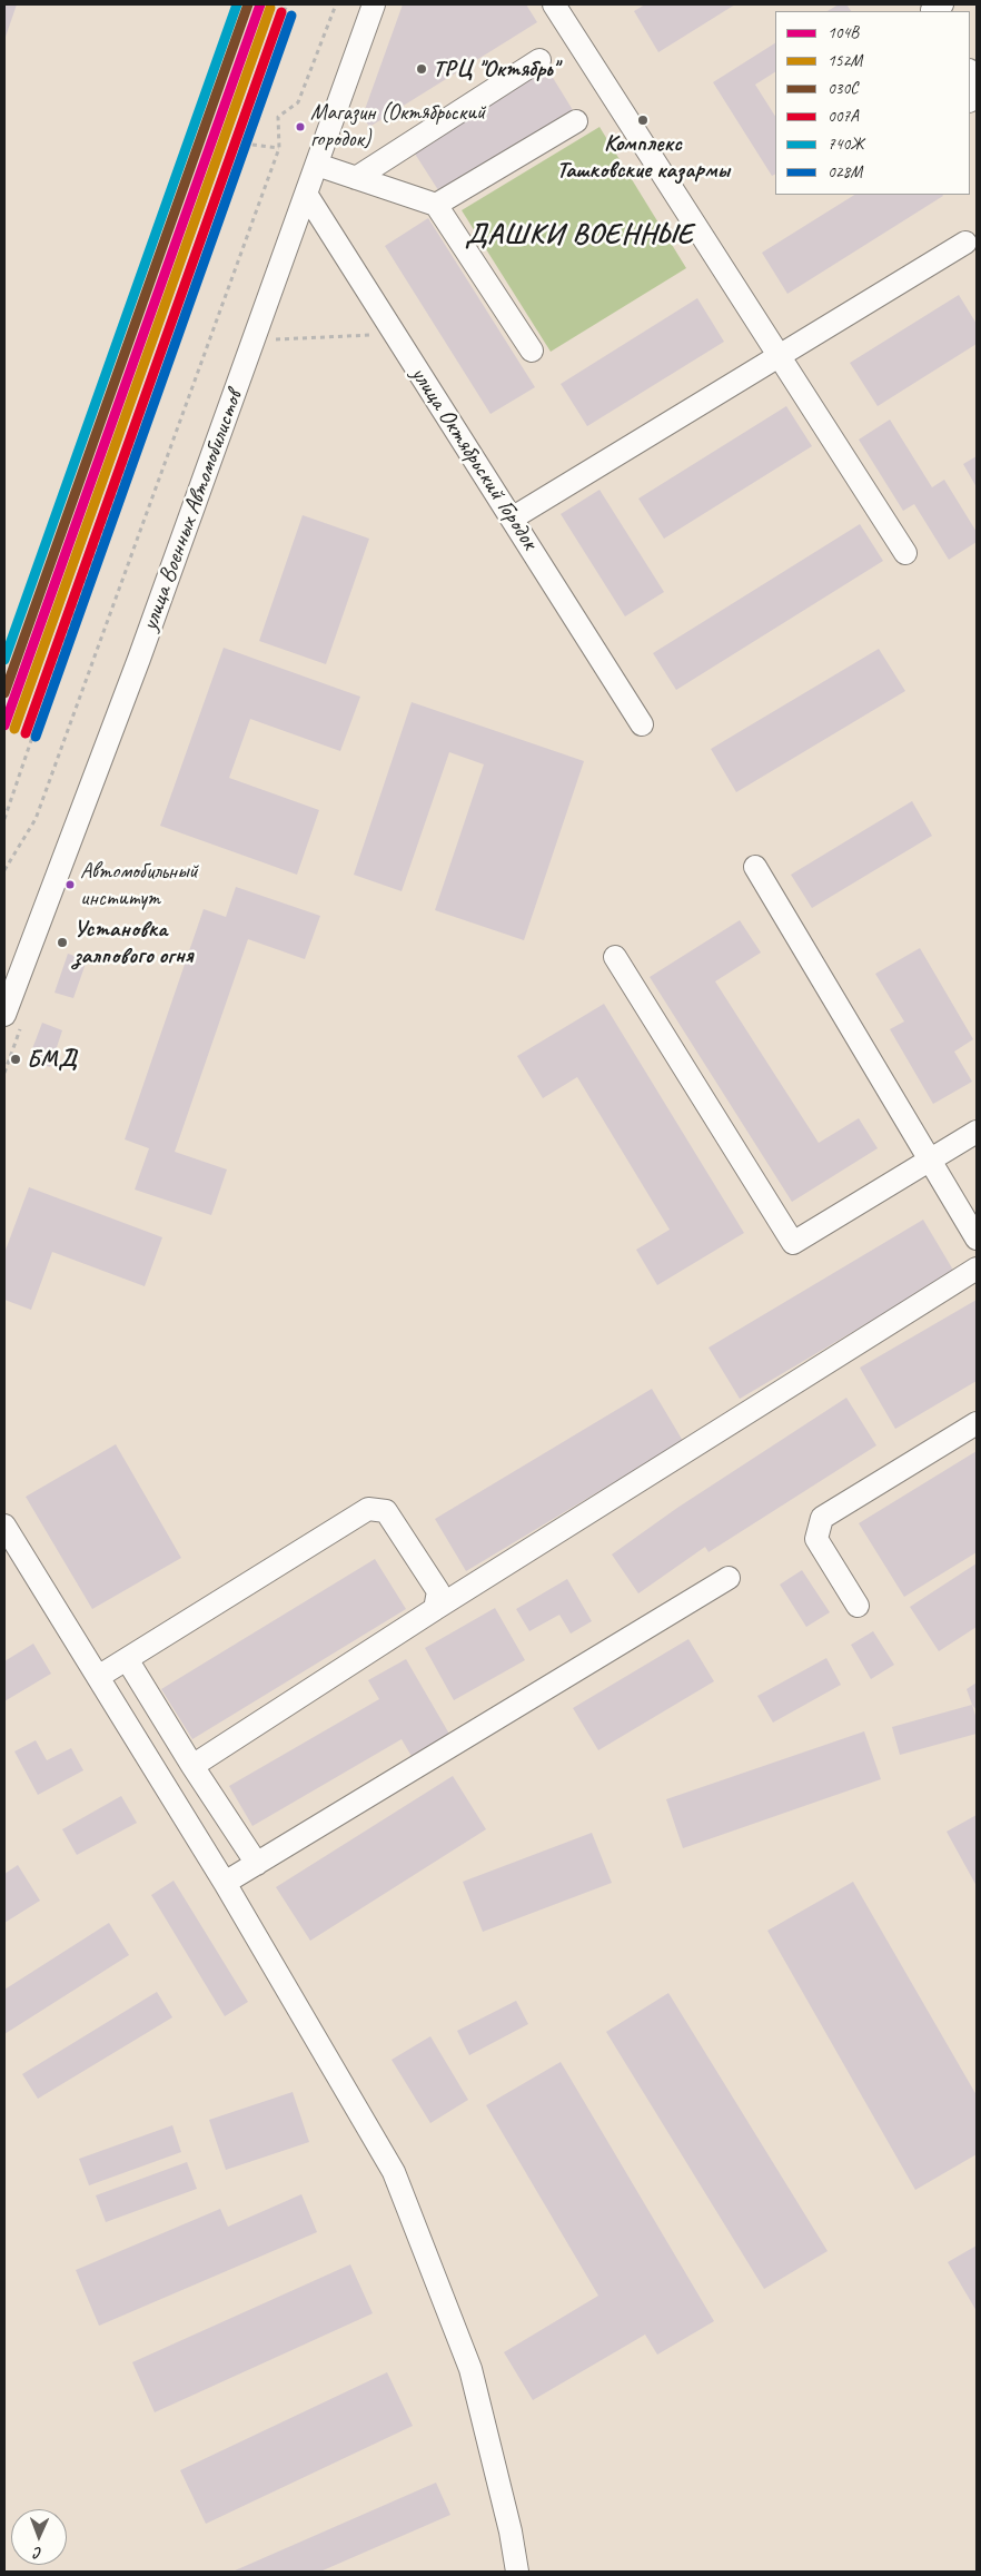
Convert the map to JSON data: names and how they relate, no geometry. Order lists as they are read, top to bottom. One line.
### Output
{"streets":{"street":["улица Октябрьский Городок","улица Военных Автомобилистов"]},"crossings":[["улица Октябрьский Городок","улица Военных Автомобилистов"]],"districts":["ДАШКИ ВОЕННЫЕ"],"places":["ТРЦ \"Октябрь\"","Комплекс Ташковские казармы","Магазин (Октябрьский городок)","Автомобильный институт","Установка залпового огня","БМД"],"lines":["transit line 104В","transit line 030C","transit line 740Ж","transit line 152М","transit line 007А","transit line 028М"],"legend":["104В","152М","030C","007А","740Ж","028М"],"north":"bottom"}
